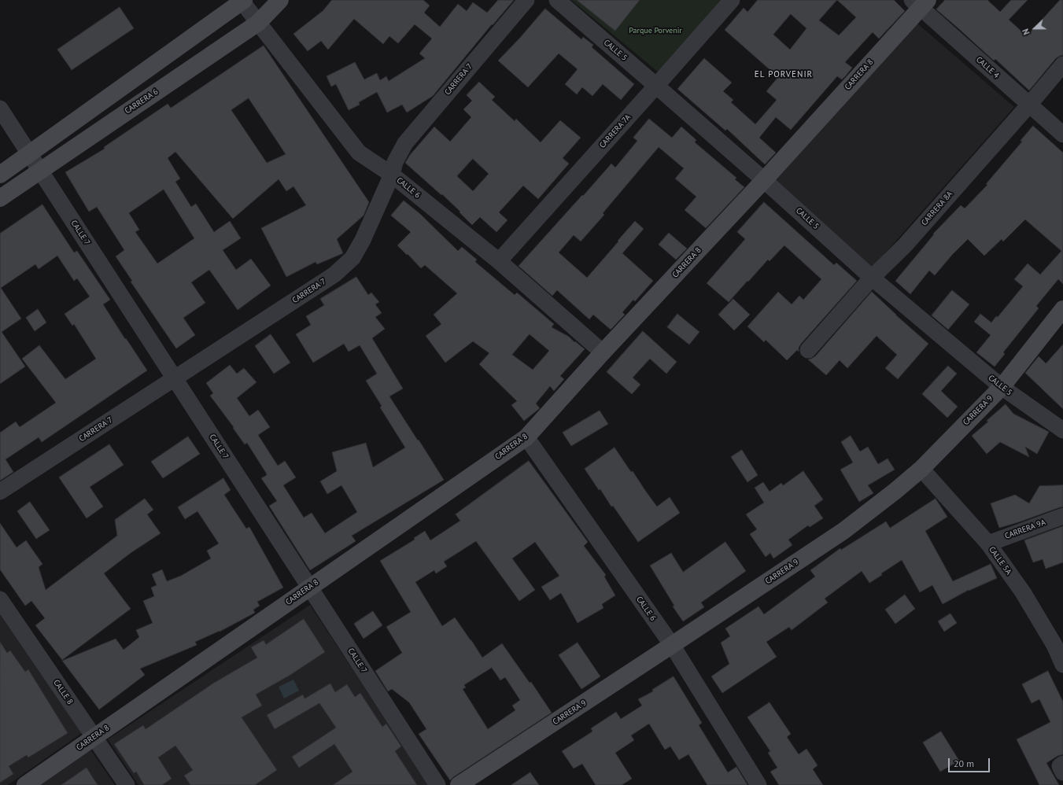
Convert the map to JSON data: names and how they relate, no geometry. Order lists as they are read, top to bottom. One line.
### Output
{"streets":{"street":["CALLE 5","CALLE 4","CARRERA 8","CARRERA 7","CARRERA 6","CARRERA 7A","CALLE 6","CARRERA 8A","CALLE 7","CARRERA 9","CARRERA 9A","CALLE 5A","CALLE 8"]},"crossings":[["CALLE 5","CARRERA 8"],["CALLE 5","CARRERA 7A"],["CALLE 5","CARRERA 8A"],["CALLE 5","CARRERA 9"],["CALLE 4","CARRERA 8"],["CALLE 4","CARRERA 8A"],["CARRERA 8","CALLE 6"],["CARRERA 8","CALLE 7"],["CARRERA 8","CALLE 8"],["CARRERA 7","CALLE 6"],["CARRERA 7","CALLE 7"],["CARRERA 6","CALLE 6"],["CARRERA 6","CALLE 7"],["CARRERA 7A","CALLE 6"],["CALLE 6","CARRERA 9"],["CARRERA 9","CALLE 5A"],["CARRERA 9A","CALLE 5A"]],"districts":["EL PORVENIR"],"parks":["Parque Porvenir"],"scale_bar":"20 m","north":"left"}
